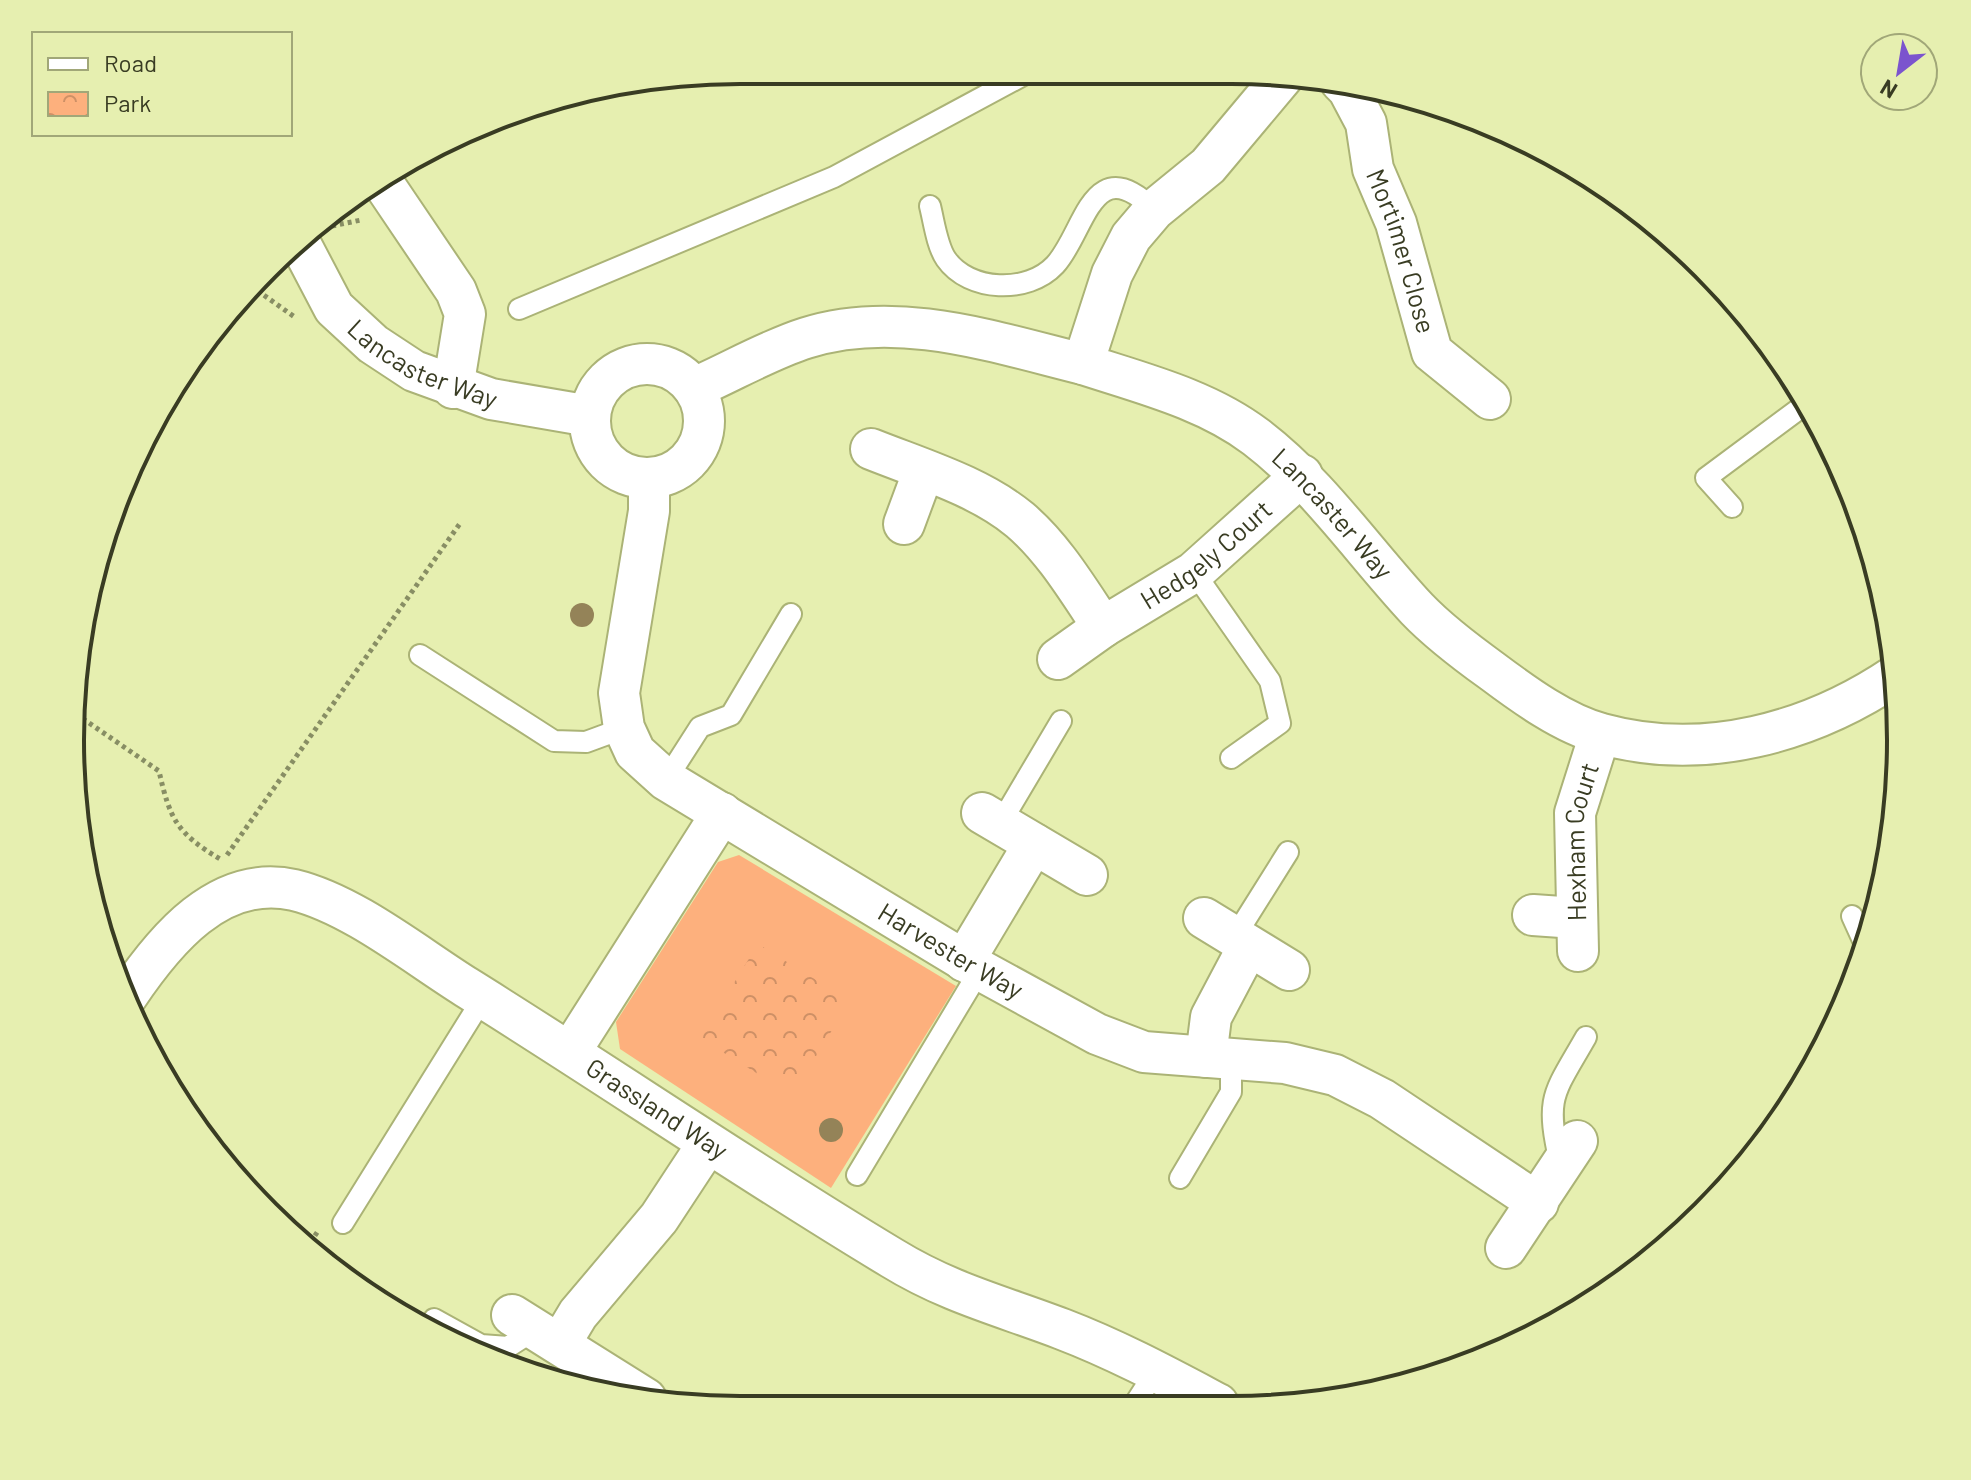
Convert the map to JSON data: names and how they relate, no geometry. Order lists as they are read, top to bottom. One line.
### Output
{"streets":{"street":["Mortimer Close","Lancaster Way","Hedgely Court","Hexham Court","Harvester Way","Grassland Way"]},"crossings":[["Lancaster Way","Hedgely Court"],["Lancaster Way","Hexham Court"],["Lancaster Way","Harvester Way"]],"legend":["Road","Park"],"north":"bottom left"}
